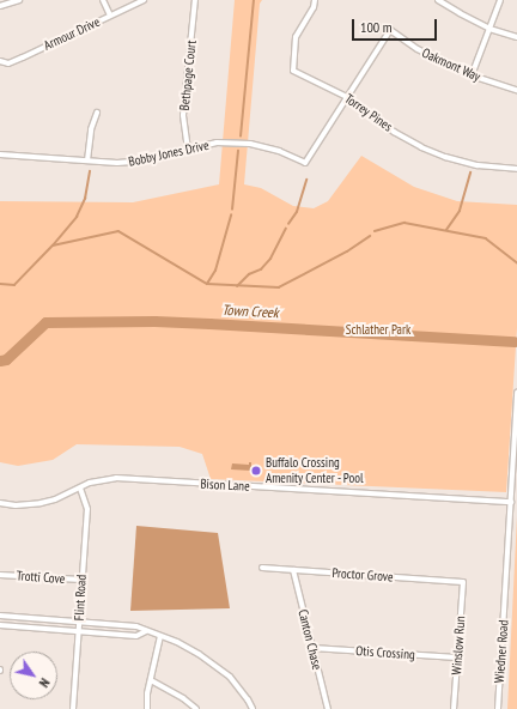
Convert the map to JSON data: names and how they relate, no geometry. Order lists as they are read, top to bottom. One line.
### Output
{"streets":{"street":["Armour Drive","Oakmont Way","Bethpage Court","Torrey Pines","Bobby Jones Drive","Bison Lane","Proctor Grove","Trotti Cove","Flint Road","Canton Chase","Winslow Run","Wiedner Road","Otis Crossing"]},"crossings":[["Oakmont Way","Torrey Pines"],["Oakmont Way","Bobby Jones Drive"],["Bethpage Court","Bobby Jones Drive"],["Torrey Pines","Bobby Jones Drive"],["Bison Lane","Flint Road"],["Bison Lane","Wiedner Road"],["Proctor Grove","Canton Chase"],["Proctor Grove","Winslow Run"],["Trotti Cove","Flint Road"],["Canton Chase","Otis Crossing"],["Winslow Run","Otis Crossing"]],"water":["Town Creek"],"parks":["Schlather Park"],"places":["Buffalo Crossing Amenity Center - Pool"],"scale_bar":"100 m","north":"bottom right"}
